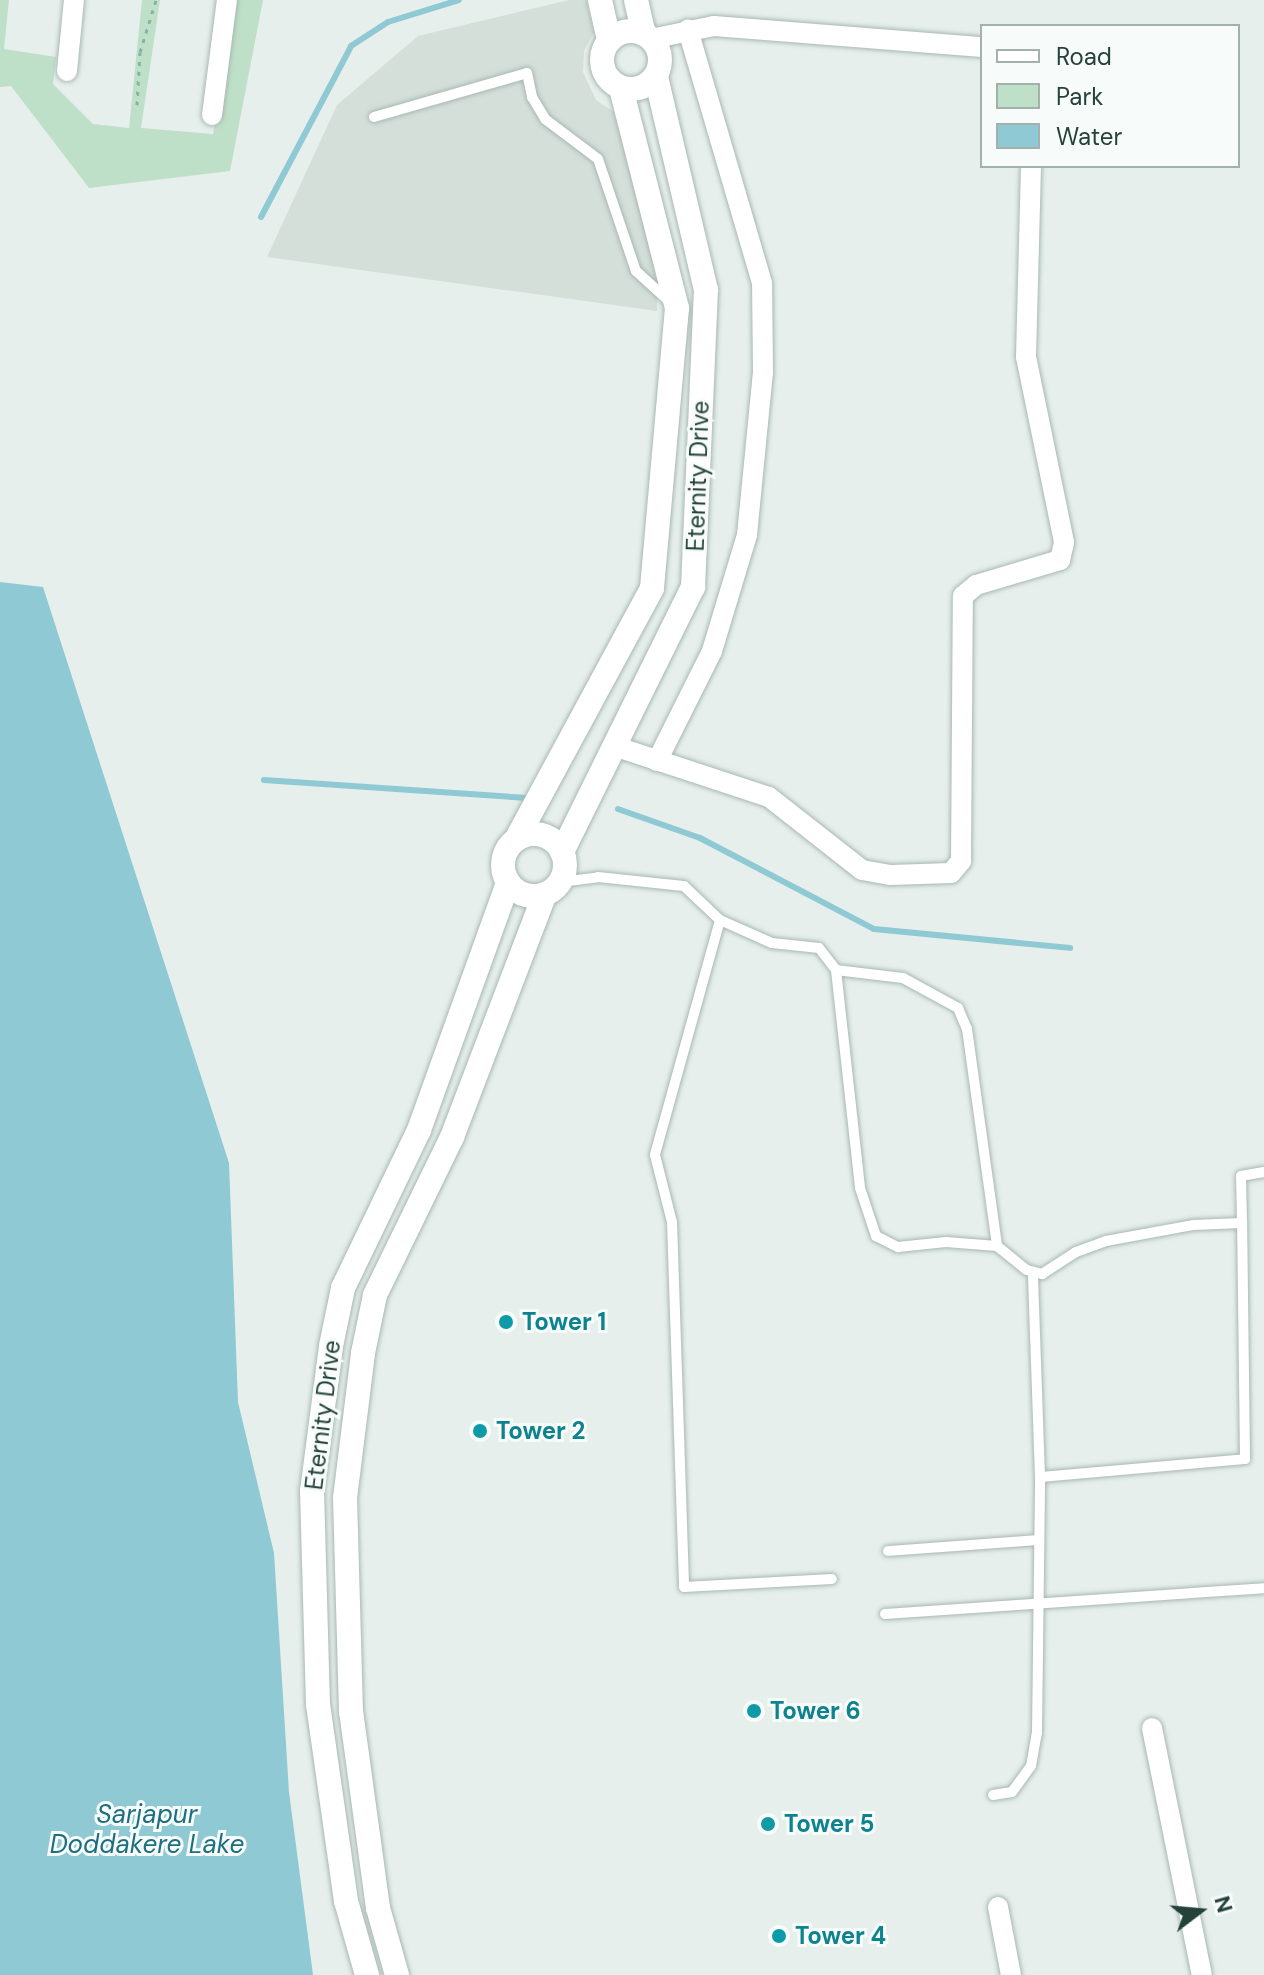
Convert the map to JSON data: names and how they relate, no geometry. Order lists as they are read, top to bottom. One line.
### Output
{"streets":{"street":["Eternity Drive"]},"water":["Sarjapur Doddakere Lake"],"places":["Tower 1","Tower 2","Tower 6","Tower 5","Tower 4"],"legend":["Road","Park","Water"],"north":"right"}
